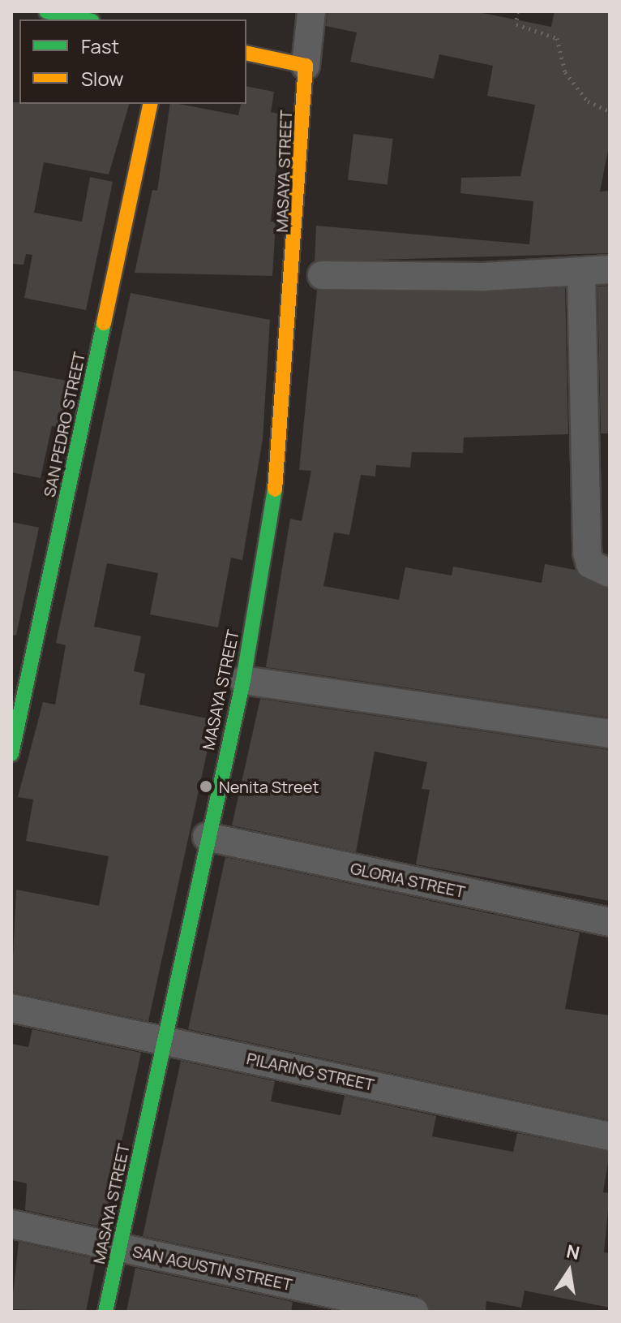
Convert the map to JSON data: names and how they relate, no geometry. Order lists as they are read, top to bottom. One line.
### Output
{"streets":{"street":["MASAYA STREET","SAN PEDRO STREET","GLORIA STREET","PILARING STREET","SAN AGUSTIN STREET"]},"crossings":[["MASAYA STREET","GLORIA STREET"],["MASAYA STREET","PILARING STREET"],["MASAYA STREET","SAN AGUSTIN STREET"]],"places":["Nenita Street"],"legend":["Fast","Slow"],"north":"top"}
